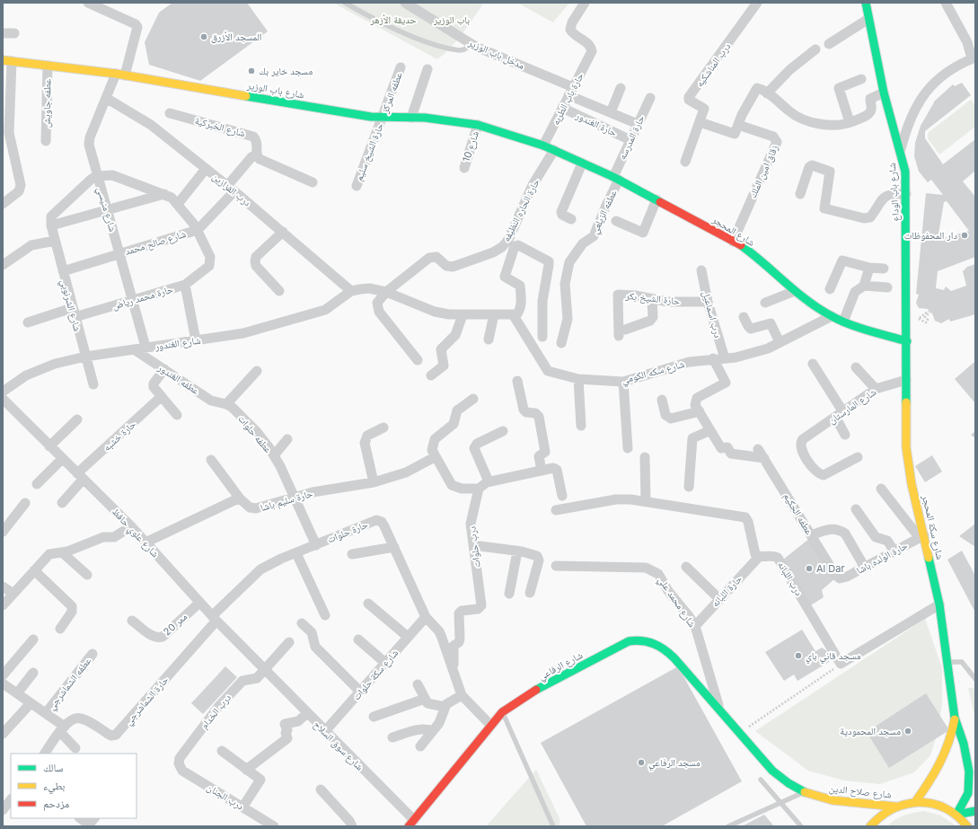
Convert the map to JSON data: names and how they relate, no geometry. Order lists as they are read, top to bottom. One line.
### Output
{"streets":{"street":["مدخل باب الوزير","درب المناشكيه","شارع باب الوزير","عطفه المركز","حارة باب الطربه","عطفه جاويش","حارة الغندور","شارع الخبركية","حارة المدرسه","شارع 10","حارة الشيخ سليم","زقاق امين الملك","درب القزازين","شارع باب الوداع","شارع منيسي","حارة الحاره النظيفه","عطفه الزيلعي","شارع المحجر","شارع صالح محمد","حارة محمد رياض","حارة الشيخ بكر","شارع الشرنوبي","درب اسماعيل","شارع الغندور","شارع سكه الكومي","عطفه الغندور","شارع المارستان","عطفه حلوات","حارة خشبه","حارة سليم باشا","عطفه الحكيم","شارع سكة المحجر","حارة حلوات","شارع علوي حافظ","درب حلوات","حارة الولده باشا","درب اللبانه","حارة اللبانه","شارع محمد علي","ممر 20","شارع الرفاعي","شارع سكة حلوات","عطفه الشماشرجي","حارة الشماشرجي","درب الخدام","شارع سوق السلاح","شارع صلاح الدين","درب الجنان"]},"crossings":[["مدخل باب الوزير","حارة باب الطربه"],["مدخل باب الوزير","حارة المدرسه"],["شارع باب الوزير","عطفه المركز"],["شارع باب الوزير","حارة باب الطربه"],["شارع باب الوزير","عطفه جاويش"],["شارع باب الوزير","شارع 10"],["شارع باب الوزير","حارة الشيخ سليم"],["شارع باب الوزير","شارع منيسي"],["شارع باب الوزير","شارع المحجر"],["عطفه المركز","حارة الشيخ سليم"],["حارة باب الطربه","حارة الغندور"],["حارة باب الطربه","شارع المحجر"],["حارة الغندور","حارة المدرسه"],["شارع الخبركية","شارع صالح محمد"],["حارة المدرسه","عطفه الزيلعي"],["حارة المدرسه","شارع المحجر"],["زقاق امين الملك","شارع المحجر"],["درب القزازين","شارع منيسي"],["درب القزازين","شارع صالح محمد"],["درب القزازين","شارع الغندور"],["شارع باب الوداع","شارع المحجر"],["شارع باب الوداع","شارع سكة المحجر"],["شارع منيسي","شارع صالح محمد"],["شارع منيسي","حارة محمد رياض"],["شارع منيسي","شارع الغندور"],["حارة الحاره النظيفه","شارع المحجر"],["عطفه الزيلعي","شارع المحجر"],["شارع المحجر","شارع سكه الكومي"],["شارع المحجر","شارع سكة المحجر"],["شارع صالح محمد","حارة محمد رياض"],["شارع صالح محمد","شارع الشرنوبي"],["حارة محمد رياض","شارع الشرنوبي"],["حارة الشيخ بكر","درب اسماعيل"],["شارع الشرنوبي","شارع الغندور"],["درب اسماعيل","شارع سكه الكومي"],["شارع الغندور","عطفه الغندور"],["عطفه الغندور","عطفه حلوات"],["شارع المارستان","شارع سكة المحجر"],["عطفه حلوات","حارة سليم باشا"],["عطفه حلوات","حارة حلوات"],["حارة خشبه","شارع علوي حافظ"],["عطفه الحكيم","حارة الولده باشا"],["شارع سكة المحجر","حارة الولده باشا"],["حارة حلوات","شارع علوي حافظ"],["حارة حلوات","درب حلوات"],["حارة حلوات","شارع سكة حلوات"],["حارة حلوات","حارة الشماشرجي"],["شارع علوي حافظ","ممر 20"],["شارع علوي حافظ","حارة الشماشرجي"],["شارع علوي حافظ","درب الخدام"],["شارع علوي حافظ","شارع سوق السلاح"],["درب اللبانه","حارة اللبانه"],["حارة اللبانه","شارع محمد علي"],["شارع محمد علي","شارع الرفاعي"],["شارع الرفاعي","شارع سوق السلاح"],["شارع الرفاعي","شارع صلاح الدين"],["شارع سكة حلوات","شارع سوق السلاح"],["درب الخدام","شارع سوق السلاح"],["درب الخدام","درب الجنان"]],"parks":["حديقة الأزهر","باب الوزير"],"places":["المسجد الأزرق","مسجد خاير بك","دار المحفوظات","Al Dar","مسجد قاني باي","مسجد المحمودية","مسجد الرفاعي"],"legend":["سالك","بطيء","مزدحم"]}
